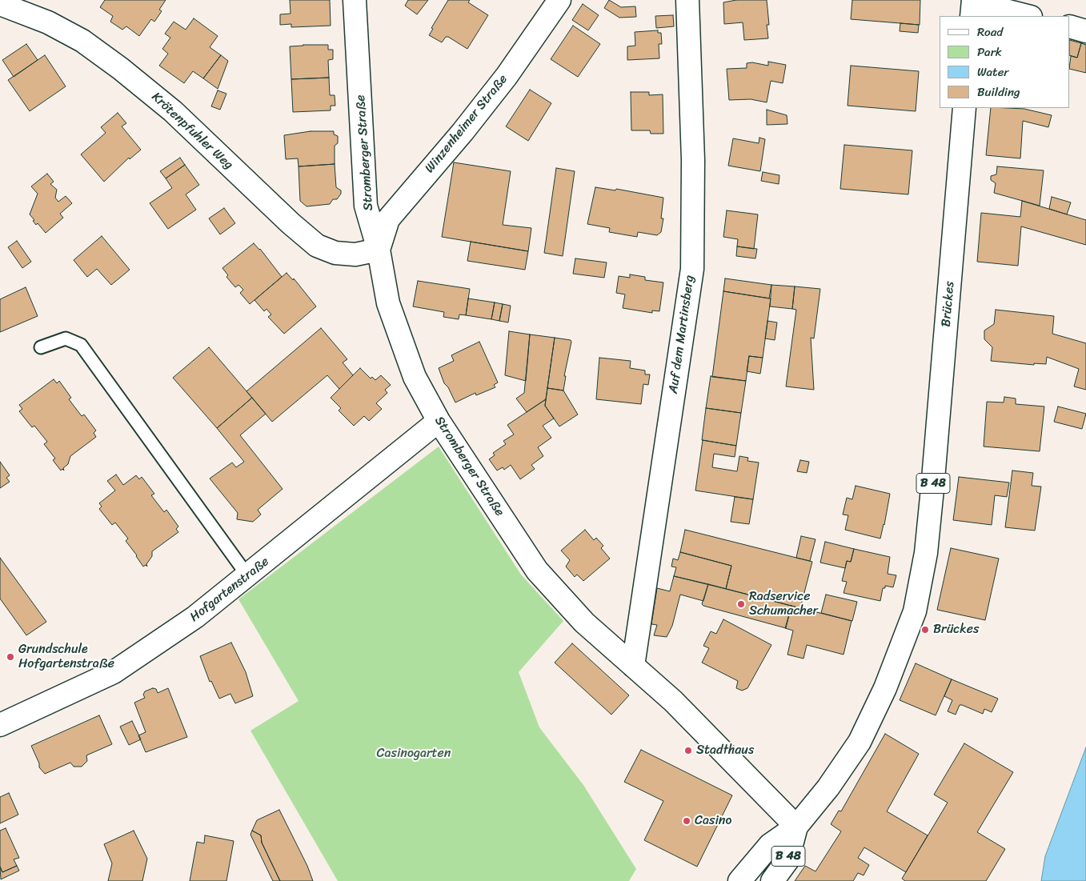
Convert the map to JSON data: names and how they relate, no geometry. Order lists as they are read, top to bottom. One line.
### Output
{"streets":{"street":["Winzenheimer Straße","Krötenpfuhler Weg","Stromberger Straße","Brückes","Auf dem Martinsberg","B 48","Hofgartenstraße"]},"crossings":[["Winzenheimer Straße","Krötenpfuhler Weg"],["Winzenheimer Straße","Stromberger Straße"],["Krötenpfuhler Weg","Stromberger Straße"],["Stromberger Straße","Brückes"],["Stromberger Straße","Auf dem Martinsberg"],["Stromberger Straße","Hofgartenstraße"]],"parks":["Casinogarten"],"places":["Radservice Schumacher","Brückes","Grundschule Hofgartenstraße","Stadthaus","Casino"],"legend":["Road","Park","Water","Building"]}
